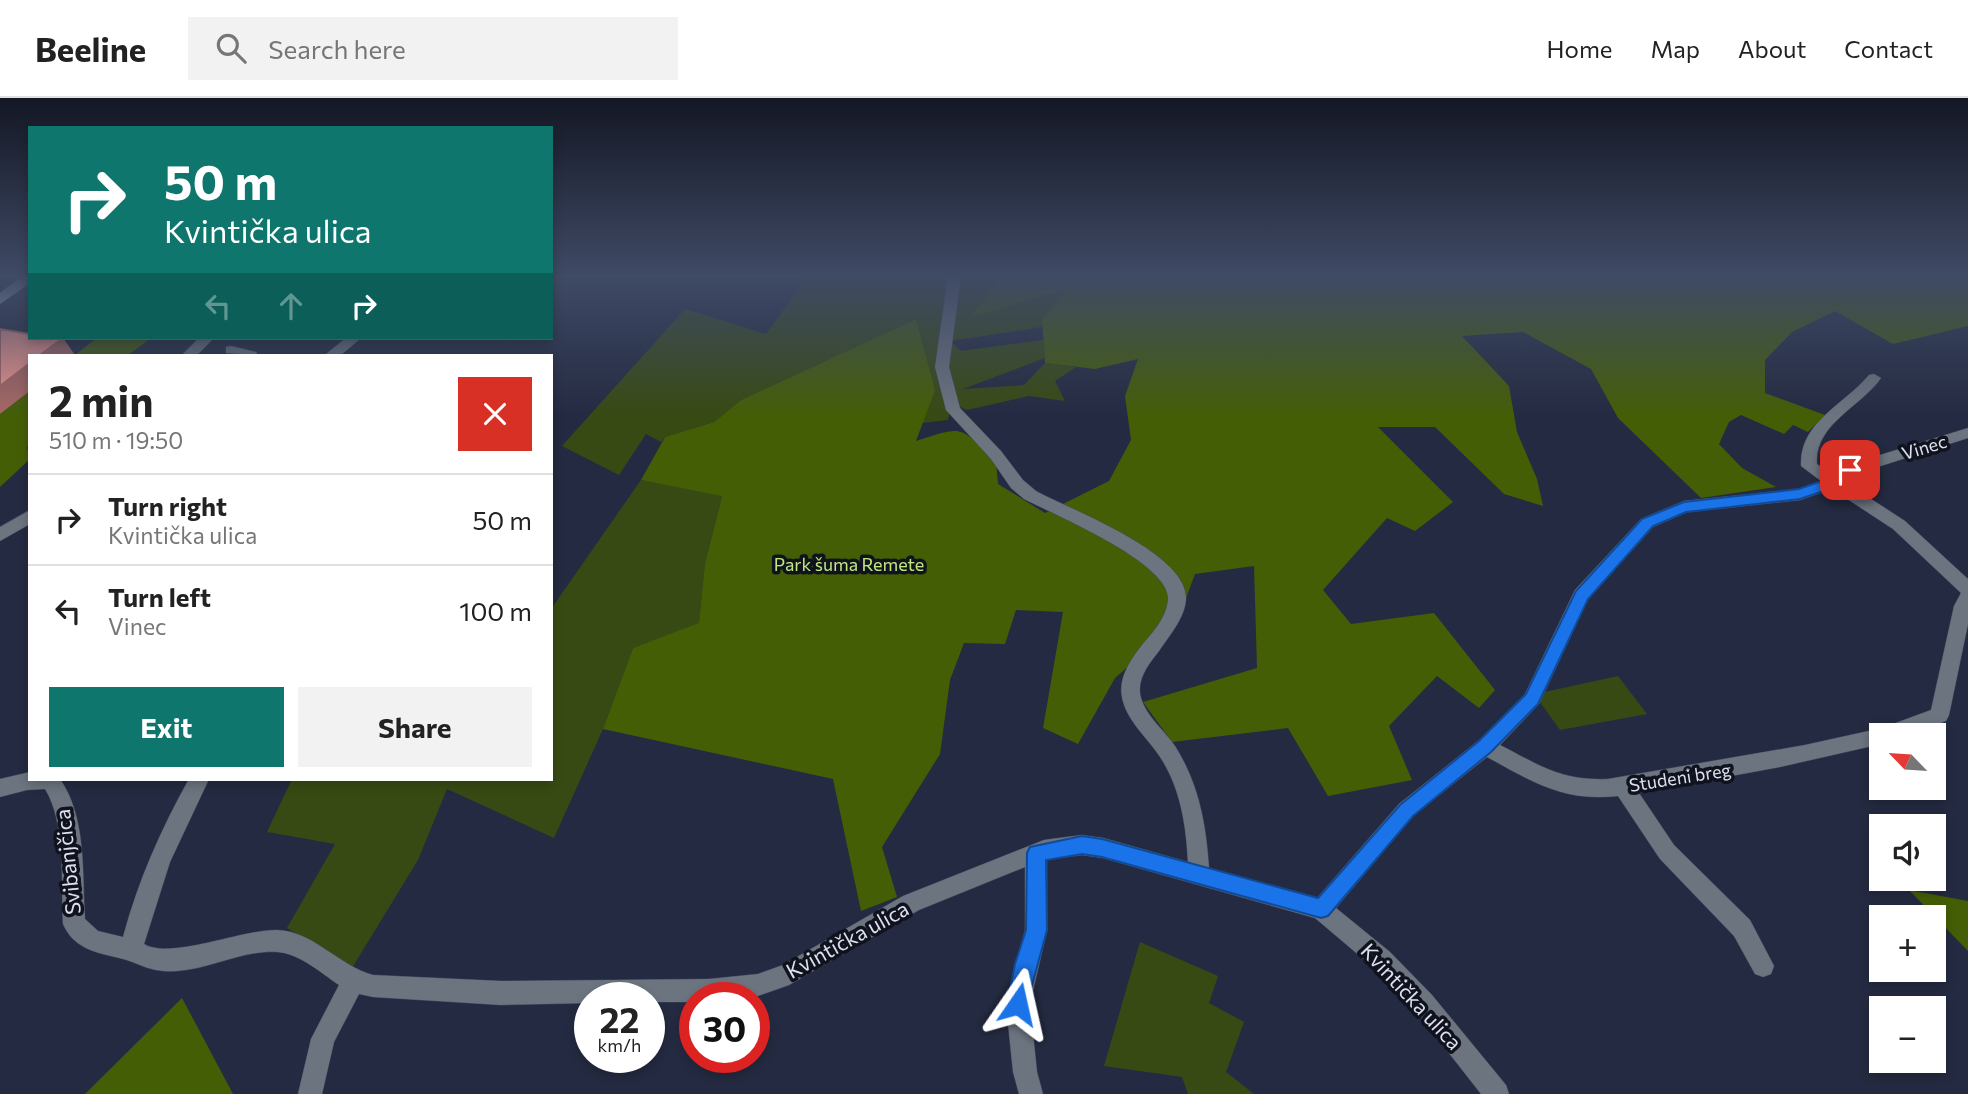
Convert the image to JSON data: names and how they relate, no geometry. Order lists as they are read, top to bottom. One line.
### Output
{"streets":{"street":["Vinec","Studeni breg","Svibanjčica","Kvintička ulica"]},"crossings":[["Vinec","Studeni breg"],["Vinec","Kvintička ulica"],["Svibanjčica","Kvintička ulica"]],"parks":["Park šuma Remete"],"north":"top left","page":{"header":"Beeline","search":"Search here","nav":["Home","Map","About","Contact"],"turn":["50 m","Kvintička ulica"],"heading":["2 min","510 m · 19:50"],"list":[{"name":"Turn right","note":"Kvintička ulica","value":"50 m"},{"name":"Turn left","note":"Vinec","value":"100 m"}],"buttons":["Exit","Share"],"map_buttons":["+","−"],"speed":"22 km/h","limit":"30"}}
